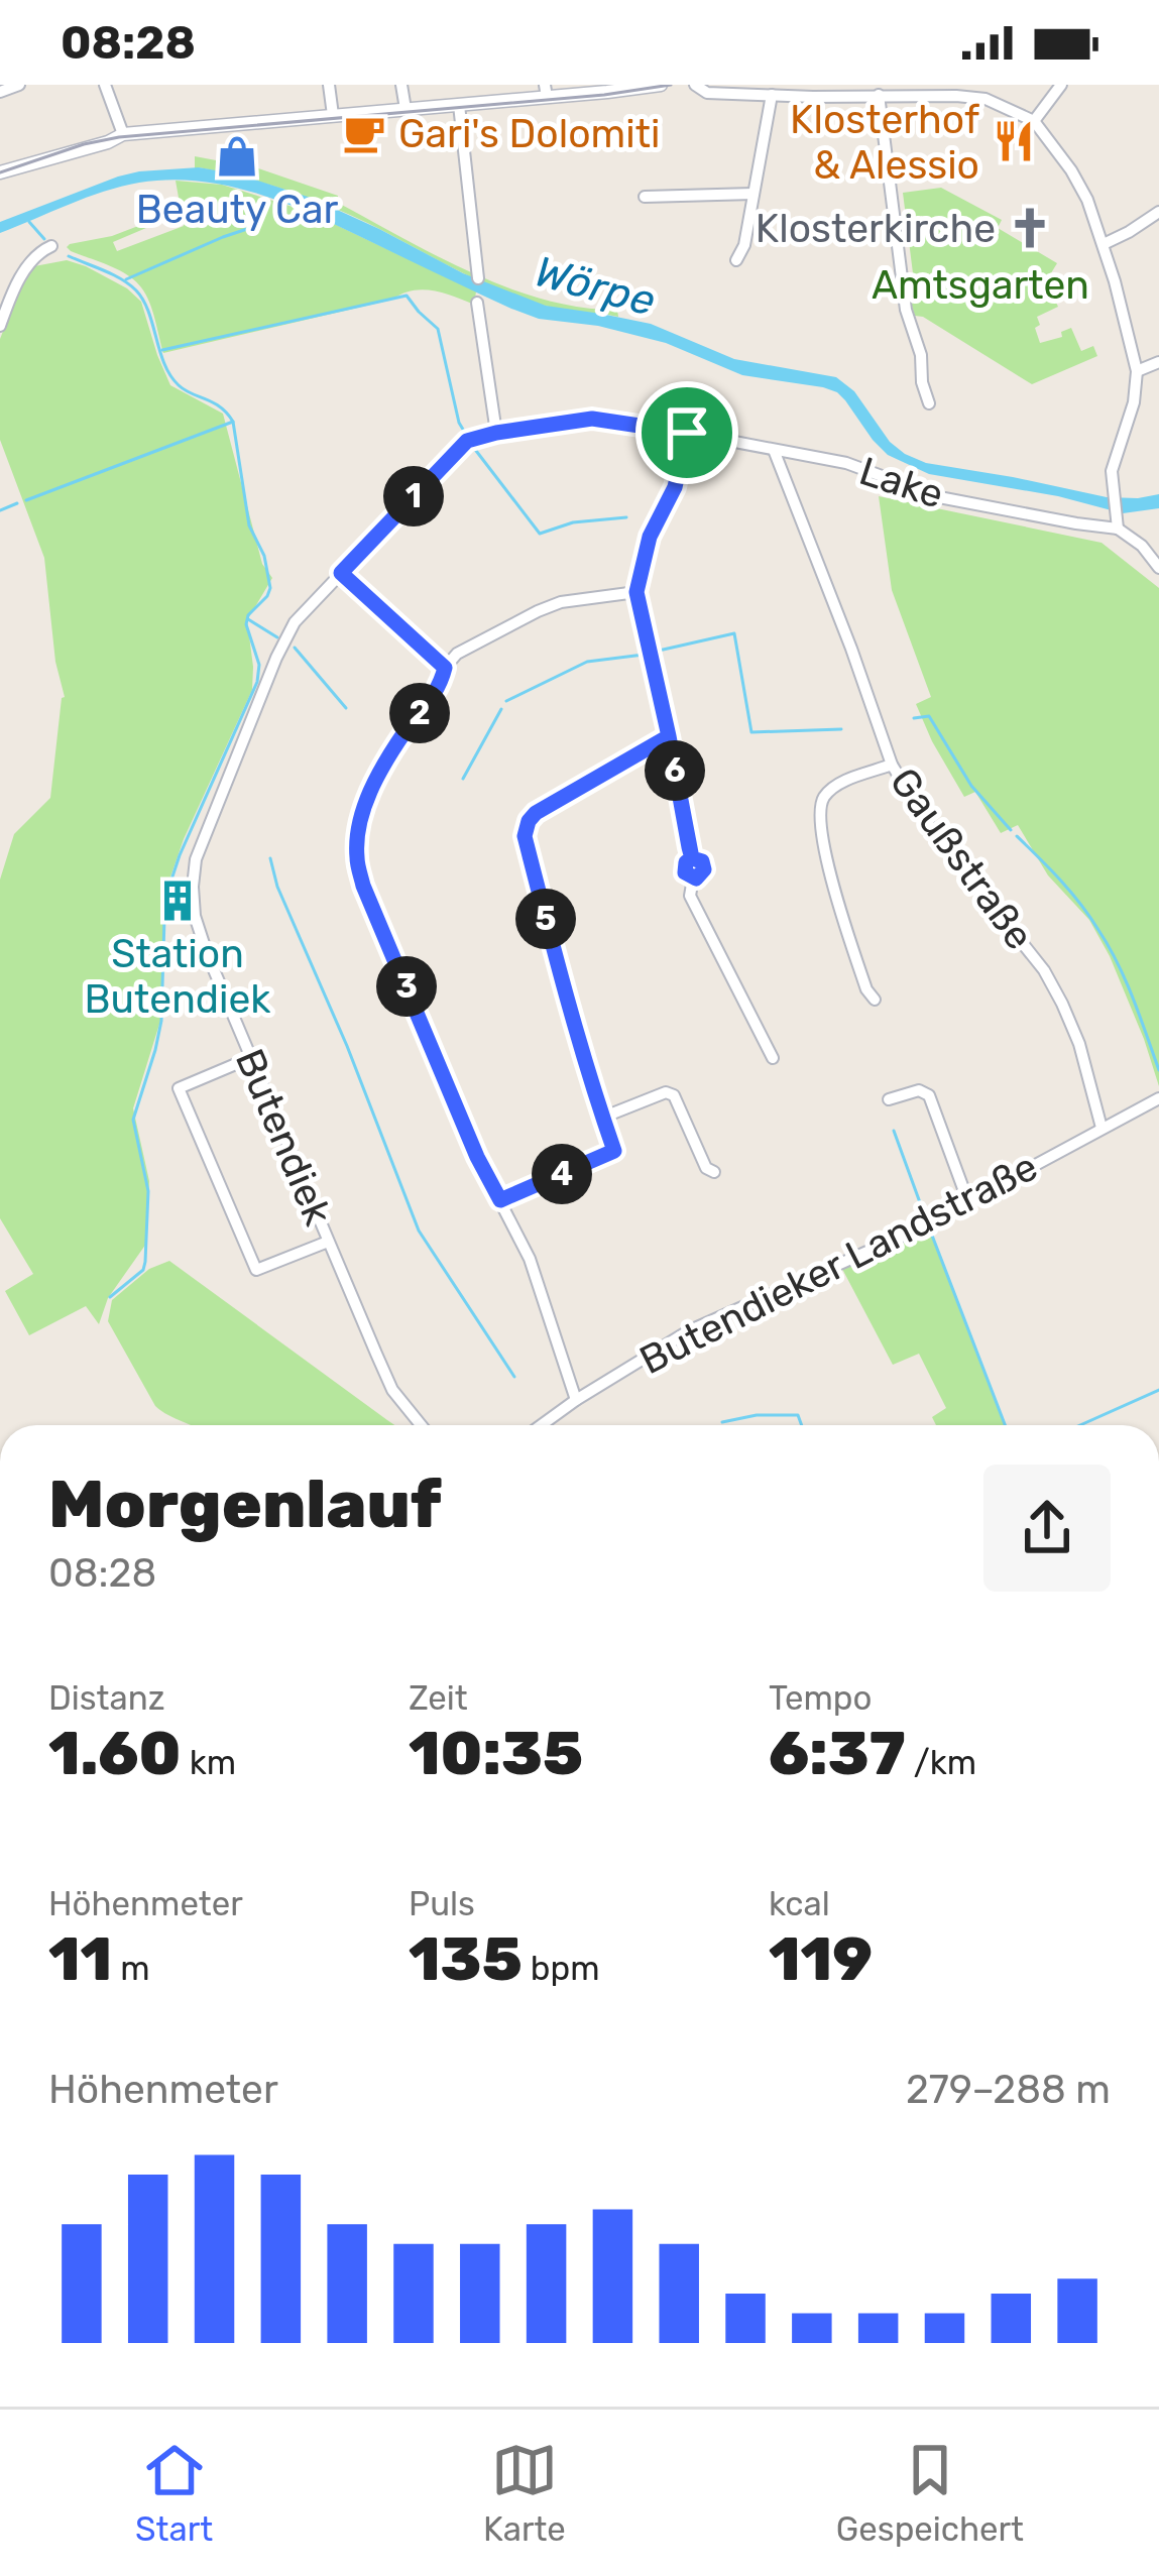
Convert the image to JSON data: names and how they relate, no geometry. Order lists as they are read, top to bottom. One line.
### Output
{"streets":{"street":["Lake","Gaußstraße","Butendiek","Butendieker Landstraße"]},"crossings":[["Lake","Gaußstraße"],["Lake","Butendiek"],["Gaußstraße","Butendieker Landstraße"]],"water":["Wörpe"],"parks":["Amtsgarten"],"places":{"cafe":["Gari's Dolomiti"],"restaurant":["Klosterhof & Alessio"],"shop":["Beauty Car"],"church":["Klosterkirche"],"building":["Station Butendiek"]},"page":{"status":"08:28","pins":["1","2","6","5","3","4"],"heading":["Morgenlauf","08:28"],"stats":[["Distanz","1.60 km"],["Zeit","10:35"],["Tempo","6:37 /km"],["Höhenmeter","11 m"],["Puls","135 bpm"],["kcal","119"]],"chart":["Höhenmeter","279–288 m"],"tabs":["Start","Karte","Gespeichert"]}}
